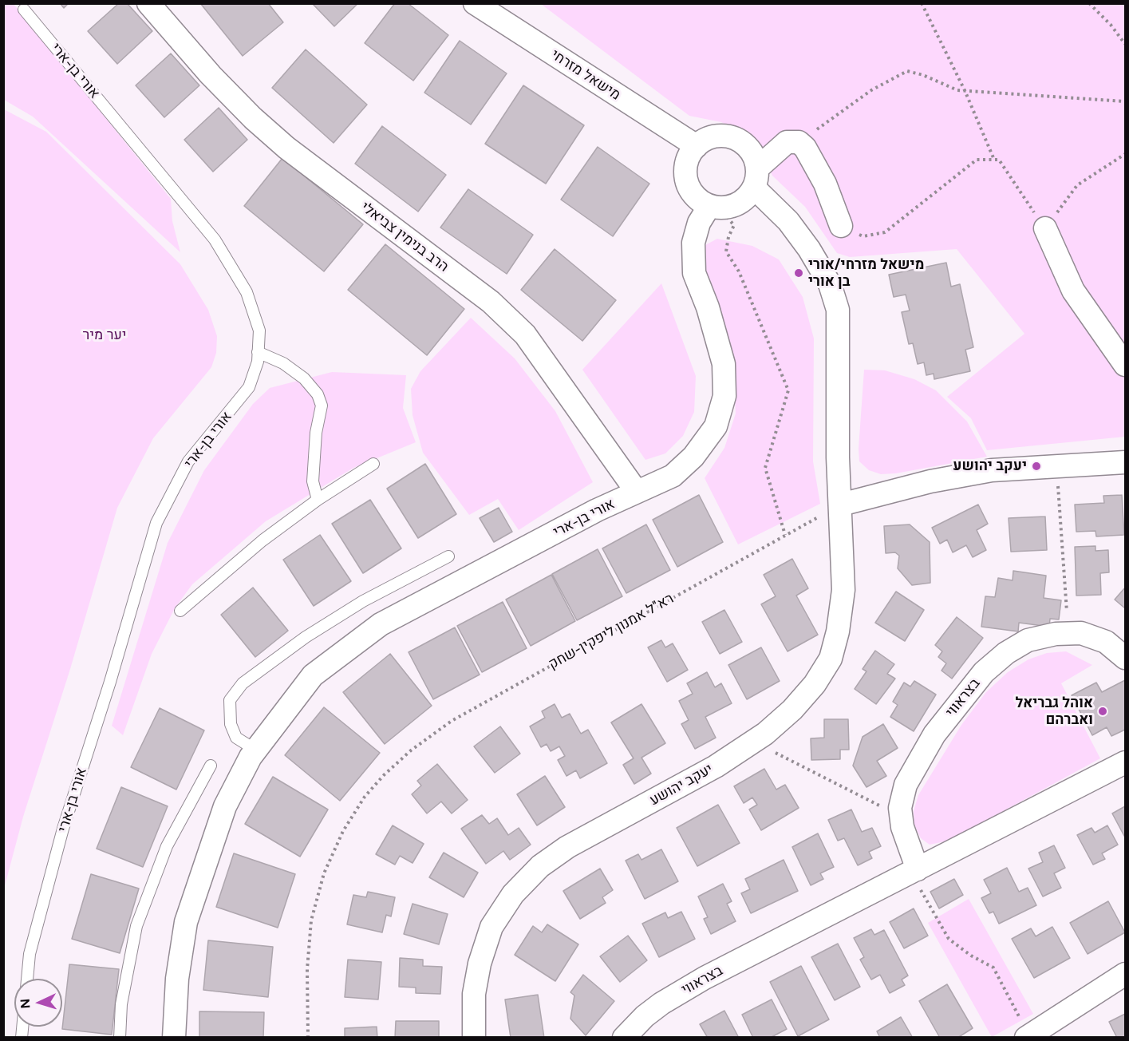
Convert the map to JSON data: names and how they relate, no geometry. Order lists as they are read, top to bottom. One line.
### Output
{"streets":{"street":["אורי בן-ארי","מישאל מזרחי","הרב בנימין צביאלי","בצראווי","יעקב יהושע"],"path":["רא\"ל אמנון ליפקין-שחק"]},"crossings":[["אורי בן-ארי","מישאל מזרחי"],["אורי בן-ארי","הרב בנימין צביאלי"],["אורי בן-ארי","יעקב יהושע"],["מישאל מזרחי","יעקב יהושע"],["רא\"ל אמנון ליפקין-שחק","יעקב יהושע"]],"parks":["יער מיר"],"places":["מישאל מזרחי/אורי בן אורי","יעקב יהושע","אוהל גבריאל ואברהם"],"north":"left"}
